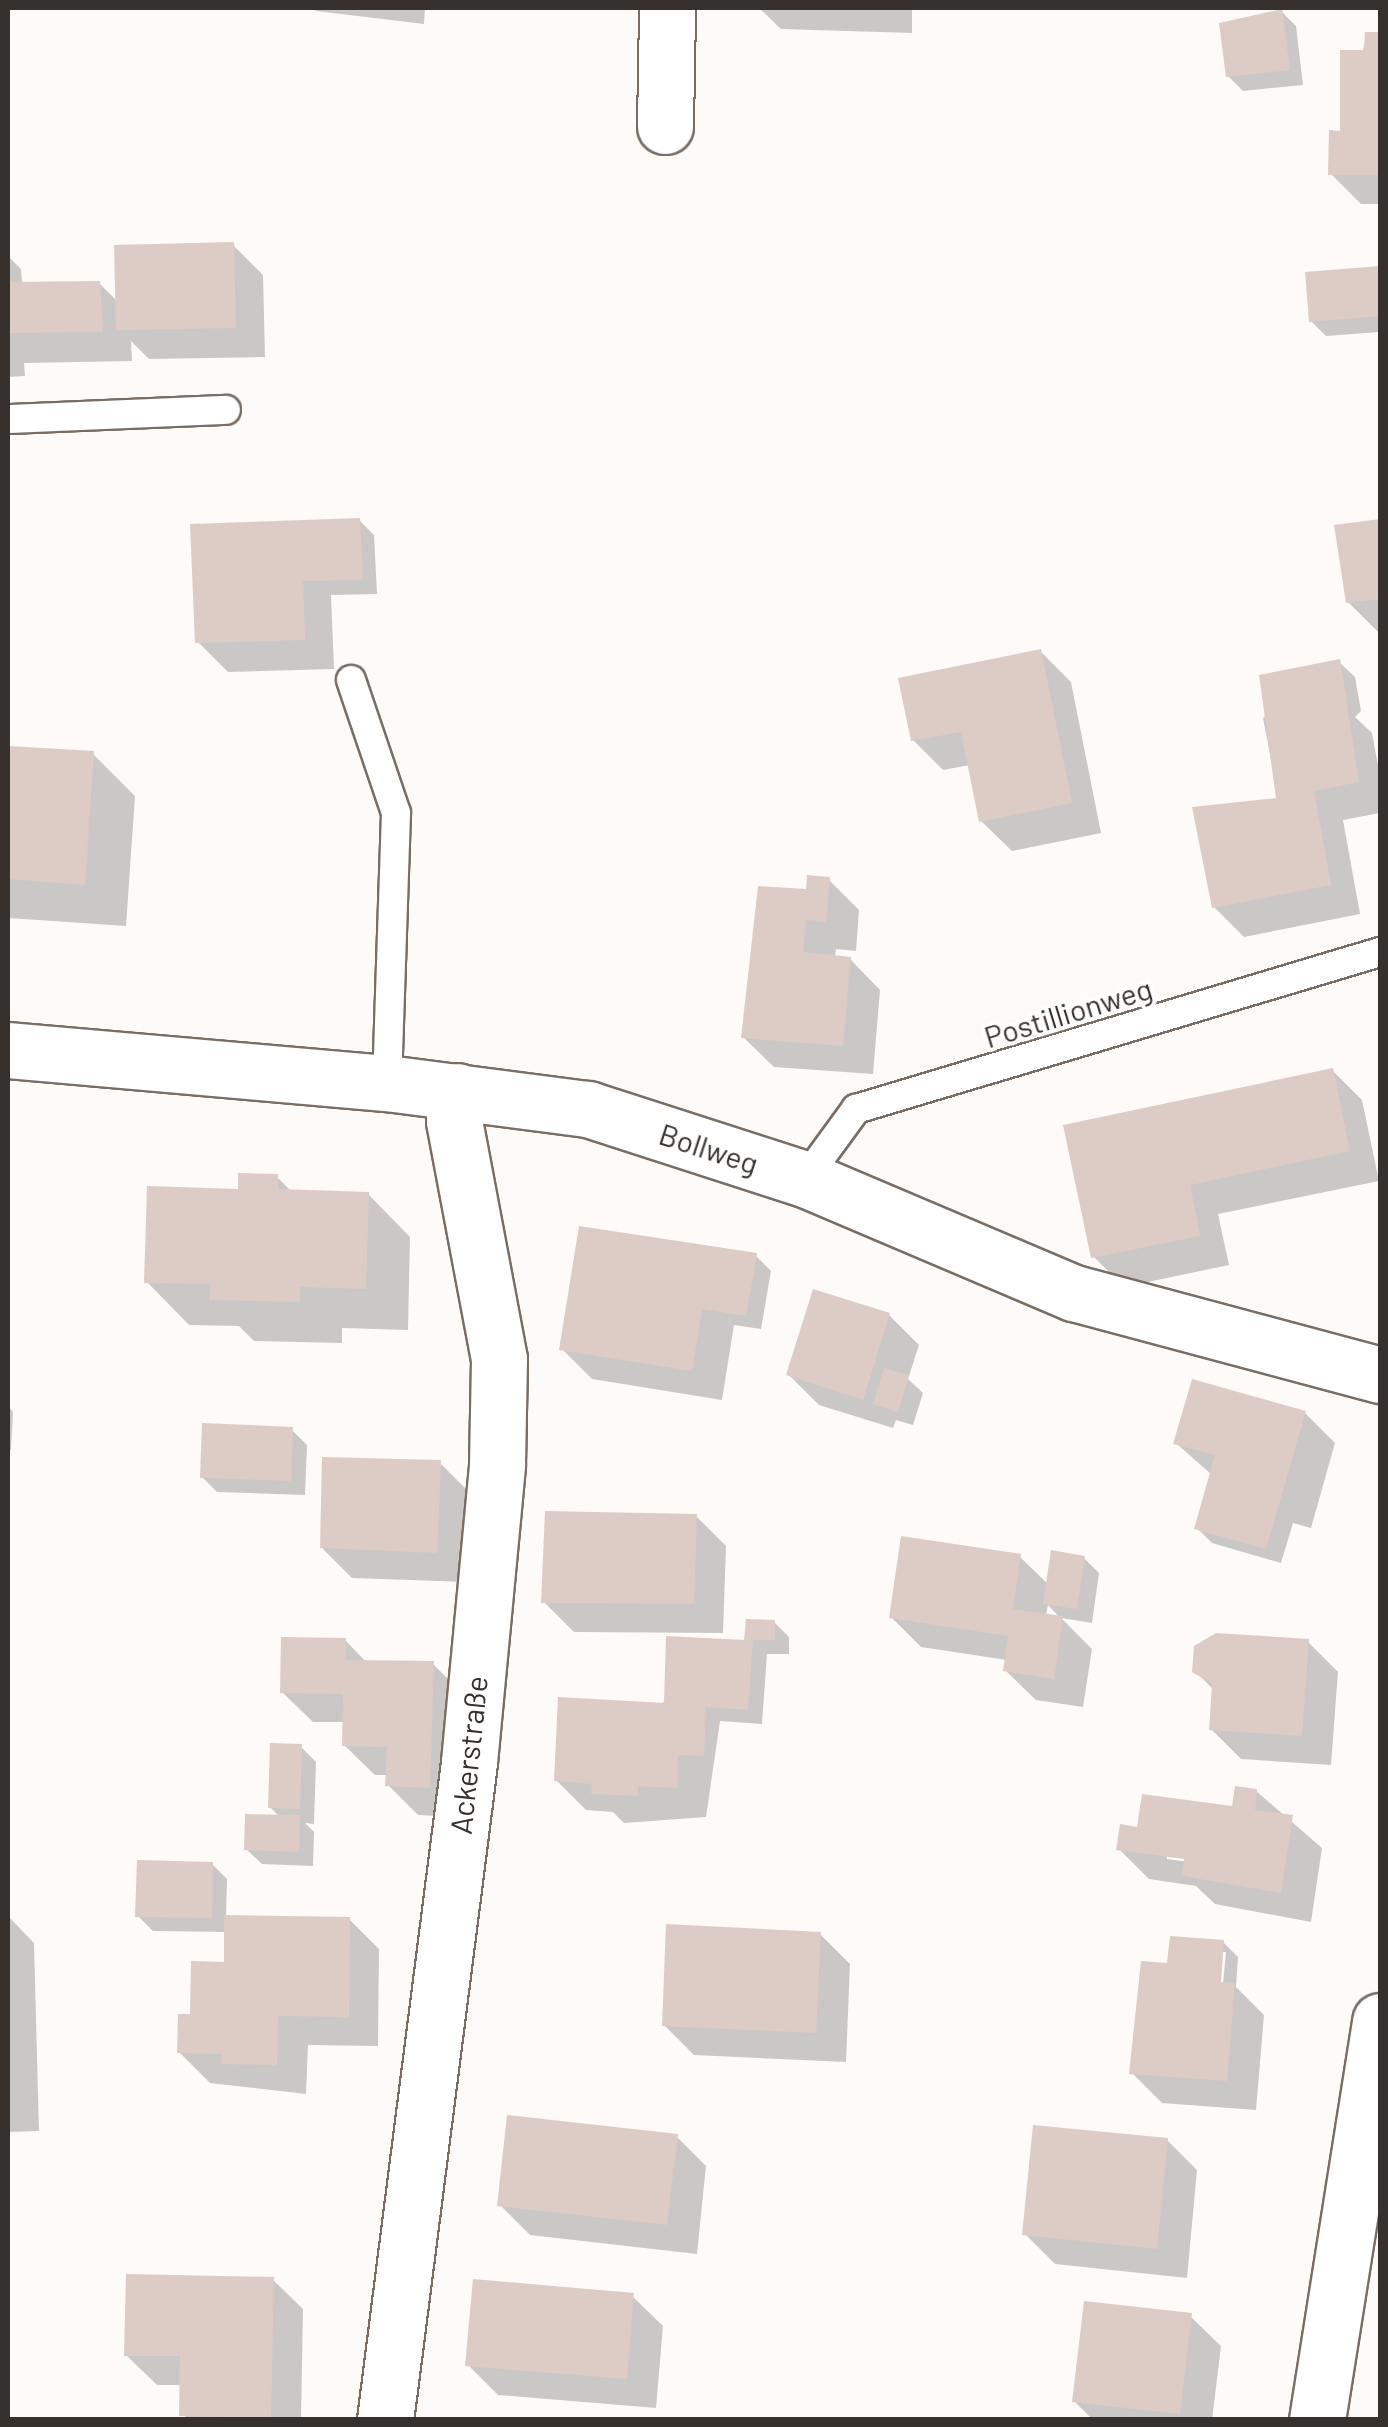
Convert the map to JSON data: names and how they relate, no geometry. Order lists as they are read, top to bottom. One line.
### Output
{"streets":{"street":["Bollweg","Ackerstraße"],"lane":["Postillionweg"]},"crossings":[["Postillionweg","Bollweg"],["Bollweg","Ackerstraße"]]}
